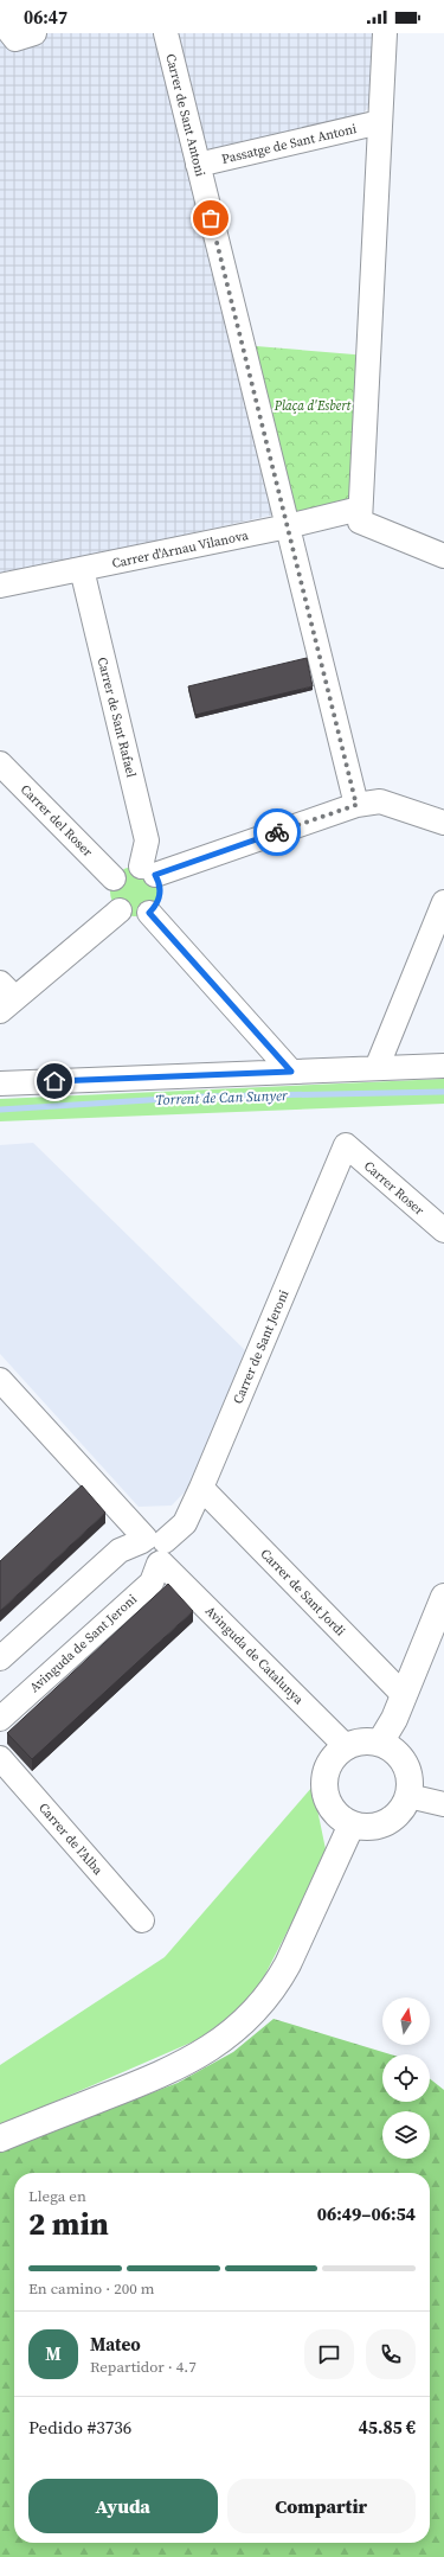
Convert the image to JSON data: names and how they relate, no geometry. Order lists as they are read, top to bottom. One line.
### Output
{"streets":{"street":["Carrer de Sant Antoni","Passatge de Sant Antoni","Carrer d'Arnau Vilanova","Carrer de Sant Rafael","Carrer del Roser","Carrer Roser","Carrer de Sant Jeroni","Carrer de Sant Jordi","Avinguda de Sant Jeroni","Avinguda de Catalunya","Carrer de l'Alba"]},"crossings":[["Carrer de Sant Antoni","Passatge de Sant Antoni"],["Carrer de Sant Antoni","Carrer d'Arnau Vilanova"],["Carrer d'Arnau Vilanova","Carrer de Sant Rafael"],["Carrer de Sant Rafael","Carrer del Roser"],["Carrer Roser","Carrer de Sant Jeroni"],["Carrer de Sant Jeroni","Carrer de Sant Jordi"],["Carrer de Sant Jeroni","Avinguda de Sant Jeroni"],["Carrer de Sant Jeroni","Avinguda de Catalunya"],["Avinguda de Sant Jeroni","Avinguda de Catalunya"]],"water":["Torrent de Can Sunyer"],"parks":["Plaça d'Esbert"],"north":"top","page":{"status":"06:47","heading":["2 min","Llega en","06:49–06:54"],"panel":["Mateo","Repartidor · 4.7","Pedido #3736","45.85 €"],"bar":"En camino · 200 m","round":"M","buttons":["Ayuda","Compartir"]}}
